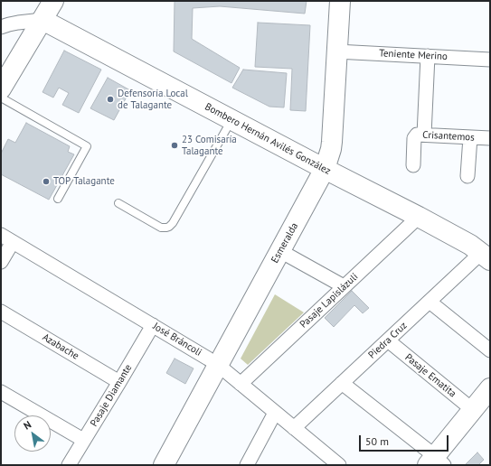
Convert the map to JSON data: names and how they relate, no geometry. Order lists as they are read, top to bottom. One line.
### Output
{"streets":{"street":["Teniente Merino","Crisantemos","Bombero Hernán Avilés González","Esmeralda","Pasaje Lapislázuli","José Bráncoli","Piedra Cruz","Azabache","Pasaje Ematita","Pasaje Diamante"]},"crossings":[["Teniente Merino","Esmeralda"],["Bombero Hernán Avilés González","Esmeralda"],["Bombero Hernán Avilés González","Pasaje Lapislázuli"],["Bombero Hernán Avilés González","Piedra Cruz"],["Esmeralda","José Bráncoli"],["Pasaje Lapislázuli","José Bráncoli"],["José Bráncoli","Piedra Cruz"],["José Bráncoli","Pasaje Diamante"],["Piedra Cruz","Pasaje Ematita"],["Azabache","Pasaje Diamante"]],"places":["Defensoría Local de Talagante","23 Comisaría Talagante","TOP Talagante"],"scale_bar":"50 m","north":"top left"}
